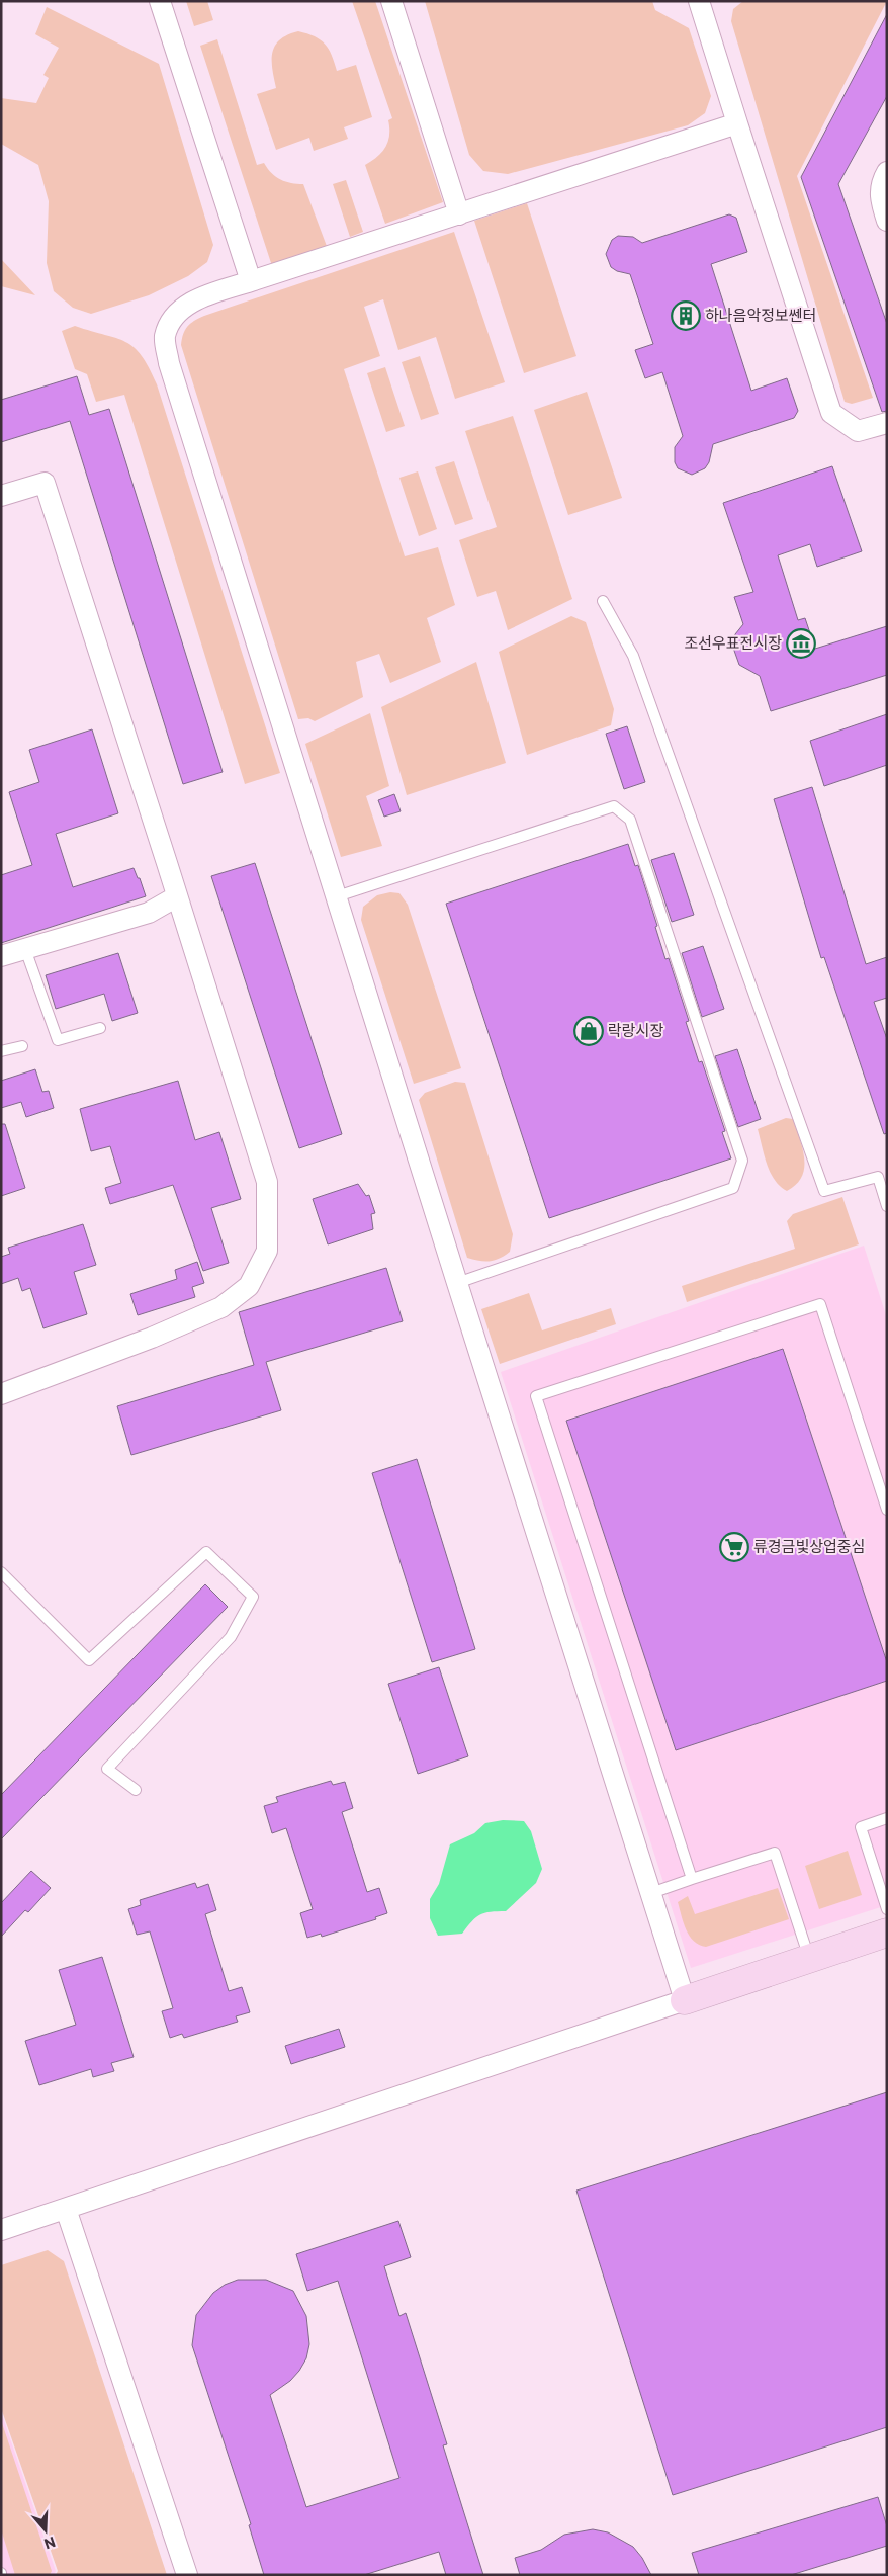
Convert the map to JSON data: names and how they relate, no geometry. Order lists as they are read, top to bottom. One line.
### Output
{"places":{"building":["하나음악정보쎈터"],"museum":["조선우표전시장"],"shop":["락랑시장"],"supermarket":["류경금빛상업중심"]},"north":"bottom"}
